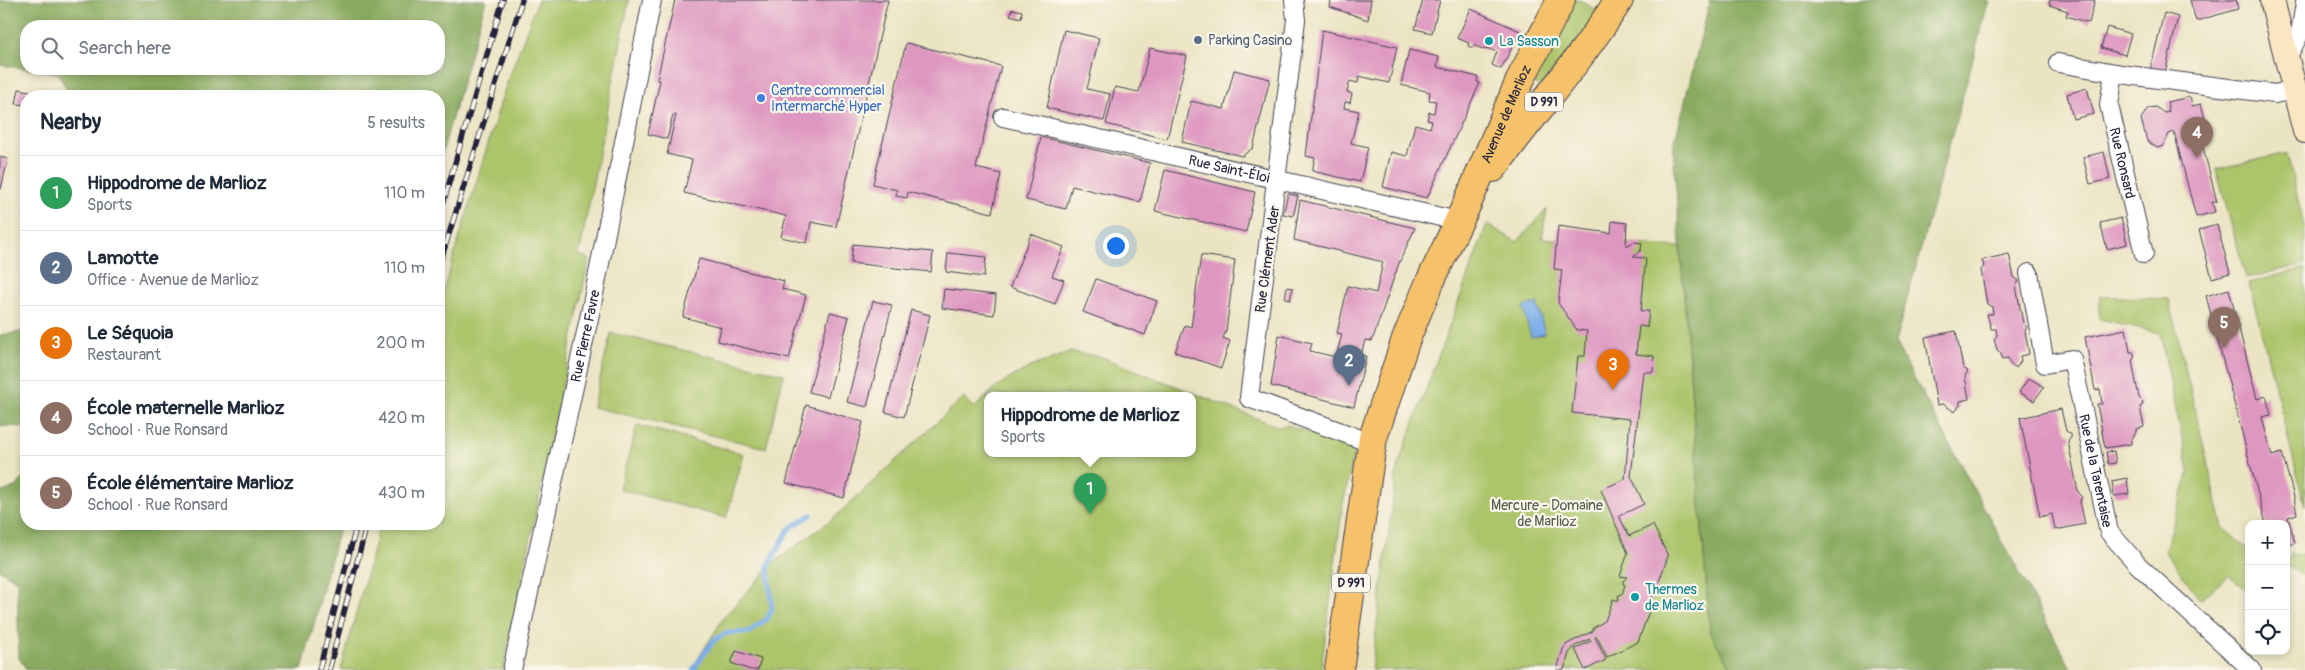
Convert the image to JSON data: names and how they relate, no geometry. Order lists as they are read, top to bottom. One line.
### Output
{"streets":{"main road":["D 991","Avenue de Marlioz"],"street":["Rue Ronsard","Rue Saint-Éloi","Rue Clément Ader","Rue Pierre Favre","Rue de la Tarentaise"]},"crossings":[["Avenue de Marlioz","Rue Saint-Éloi"],["Avenue de Marlioz","Rue Clément Ader"],["Rue Saint-Éloi","Rue Clément Ader"]],"parks":["Mercure - Domaine de Marlioz"],"places":["Parking Casino","La Sasson","Centre commercial Intermarché Hyper","Thermes de Marlioz"],"page":{"search":"Search here","heading":["Nearby","5 results"],"pins":["4","5","2","3","1"],"list":[{"mark":"1","name":"Hippodrome de Marlioz","note":"Sports","value":"110 m"},{"mark":"2","name":"Lamotte","note":"Office · Avenue de Marlioz","value":"110 m"},{"mark":"3","name":"Le Séquoia","note":"Restaurant","value":"200 m"},{"mark":"4","name":"École maternelle Marlioz","note":"School · Rue Ronsard","value":"420 m"},{"mark":"5","name":"École élémentaire Marlioz","note":"School · Rue Ronsard","value":"430 m"}],"popup":["Hippodrome de Marlioz","Sports"],"map_buttons":["+","−"]}}
